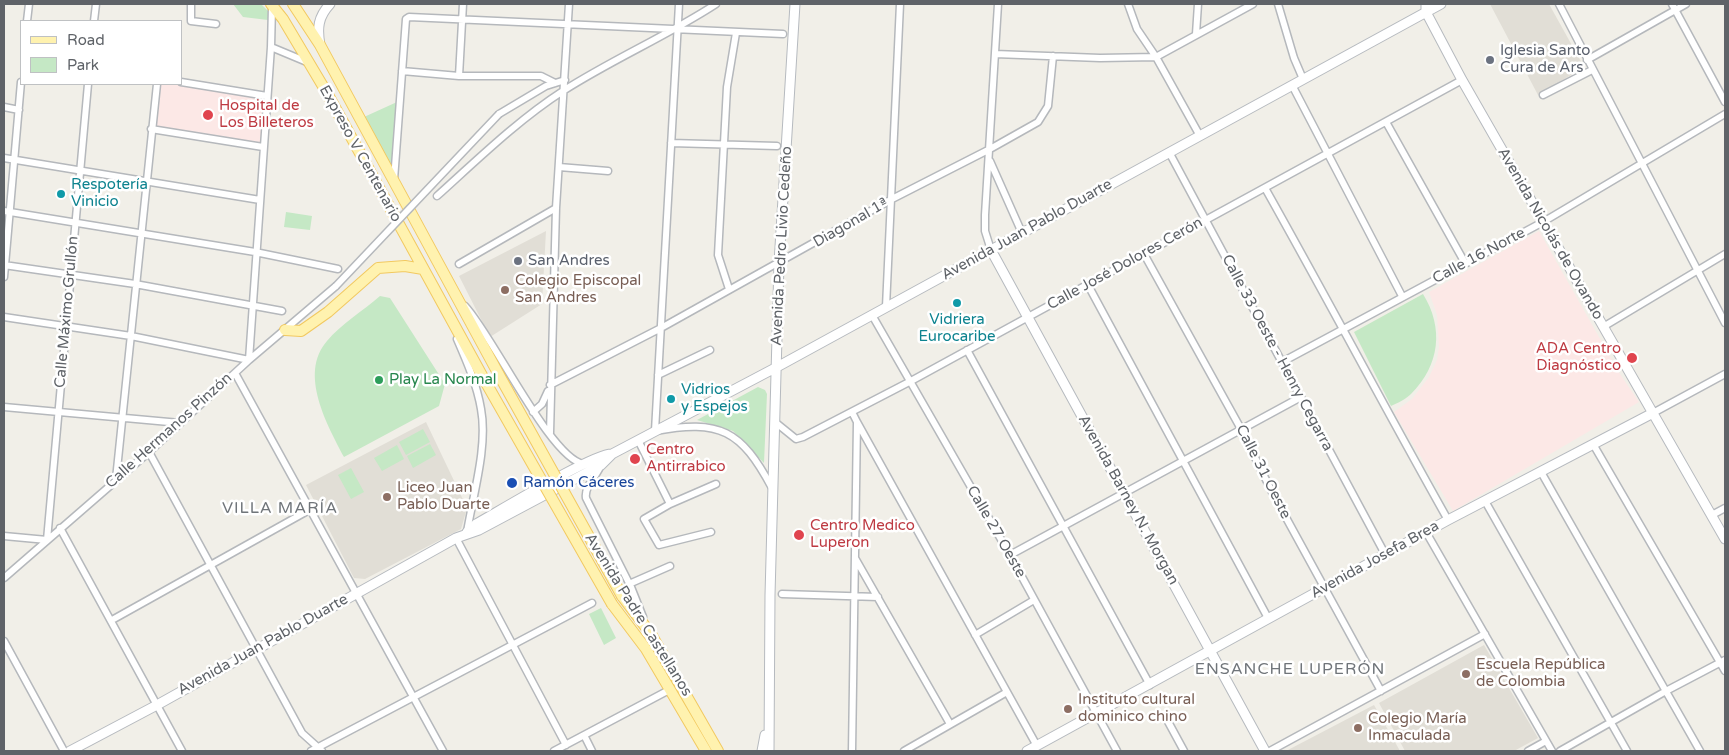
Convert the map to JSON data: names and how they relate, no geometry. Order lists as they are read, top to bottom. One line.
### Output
{"streets":{"main road":["Expreso V Centenario","Avenida Juan Pablo Duarte","Avenida Nicolás de Ovando","Avenida Pedro Livio Cedeño","Avenida Barney N. Morgan","Avenida Josefa Brea","Avenida Padre Castellanos"],"street":["Diagonal 1ª","Calle 16 Norte","Calle José Dolores Cerón","Calle Máximo Grullón","Calle 33 Oeste - Henry Cegarra","Calle Hermanos Pinzón","Calle 31 Oeste","Calle 27 Oeste"]},"crossings":[["Expreso V Centenario","Avenida Juan Pablo Duarte"],["Expreso V Centenario","Avenida Padre Castellanos"],["Diagonal 1ª","Avenida Pedro Livio Cedeño"],["Avenida Juan Pablo Duarte","Avenida Nicolás de Ovando"],["Avenida Juan Pablo Duarte","Avenida Pedro Livio Cedeño"],["Avenida Juan Pablo Duarte","Calle 33 Oeste - Henry Cegarra"],["Avenida Juan Pablo Duarte","Avenida Barney N. Morgan"],["Avenida Juan Pablo Duarte","Calle 27 Oeste"],["Avenida Nicolás de Ovando","Calle 16 Norte"],["Avenida Nicolás de Ovando","Calle José Dolores Cerón"],["Avenida Nicolás de Ovando","Avenida Josefa Brea"],["Avenida Pedro Livio Cedeño","Calle José Dolores Cerón"],["Calle 16 Norte","Calle 33 Oeste - Henry Cegarra"],["Calle José Dolores Cerón","Calle 33 Oeste - Henry Cegarra"],["Calle José Dolores Cerón","Calle 31 Oeste"],["Calle José Dolores Cerón","Avenida Barney N. Morgan"],["Calle José Dolores Cerón","Calle 27 Oeste"],["Calle Máximo Grullón","Calle Hermanos Pinzón"],["Calle 33 Oeste - Henry Cegarra","Avenida Josefa Brea"],["Calle 31 Oeste","Avenida Josefa Brea"],["Avenida Barney N. Morgan","Avenida Josefa Brea"],["Calle 27 Oeste","Avenida Josefa Brea"]],"districts":["VILLA MARÍA","ENSANCHE LUPERÓN"],"places":["Iglesia Santo Cura de Ars","Hospital de Los Billeteros","Respotería Vinicio","San Andres","Colegio Episcopal San Andres","Vidriera Eurocaribe","ADA Centro Diagnóstico","Play La Normal","Vidrios y Espejos","Centro Antirrabico","Ramón Cáceres","Liceo Juan Pablo Duarte","Centro Medico Luperon","Escuela República de Colombia","Instituto cultural dominico chino","Colegio María Inmaculada"],"legend":["Road","Park"]}
